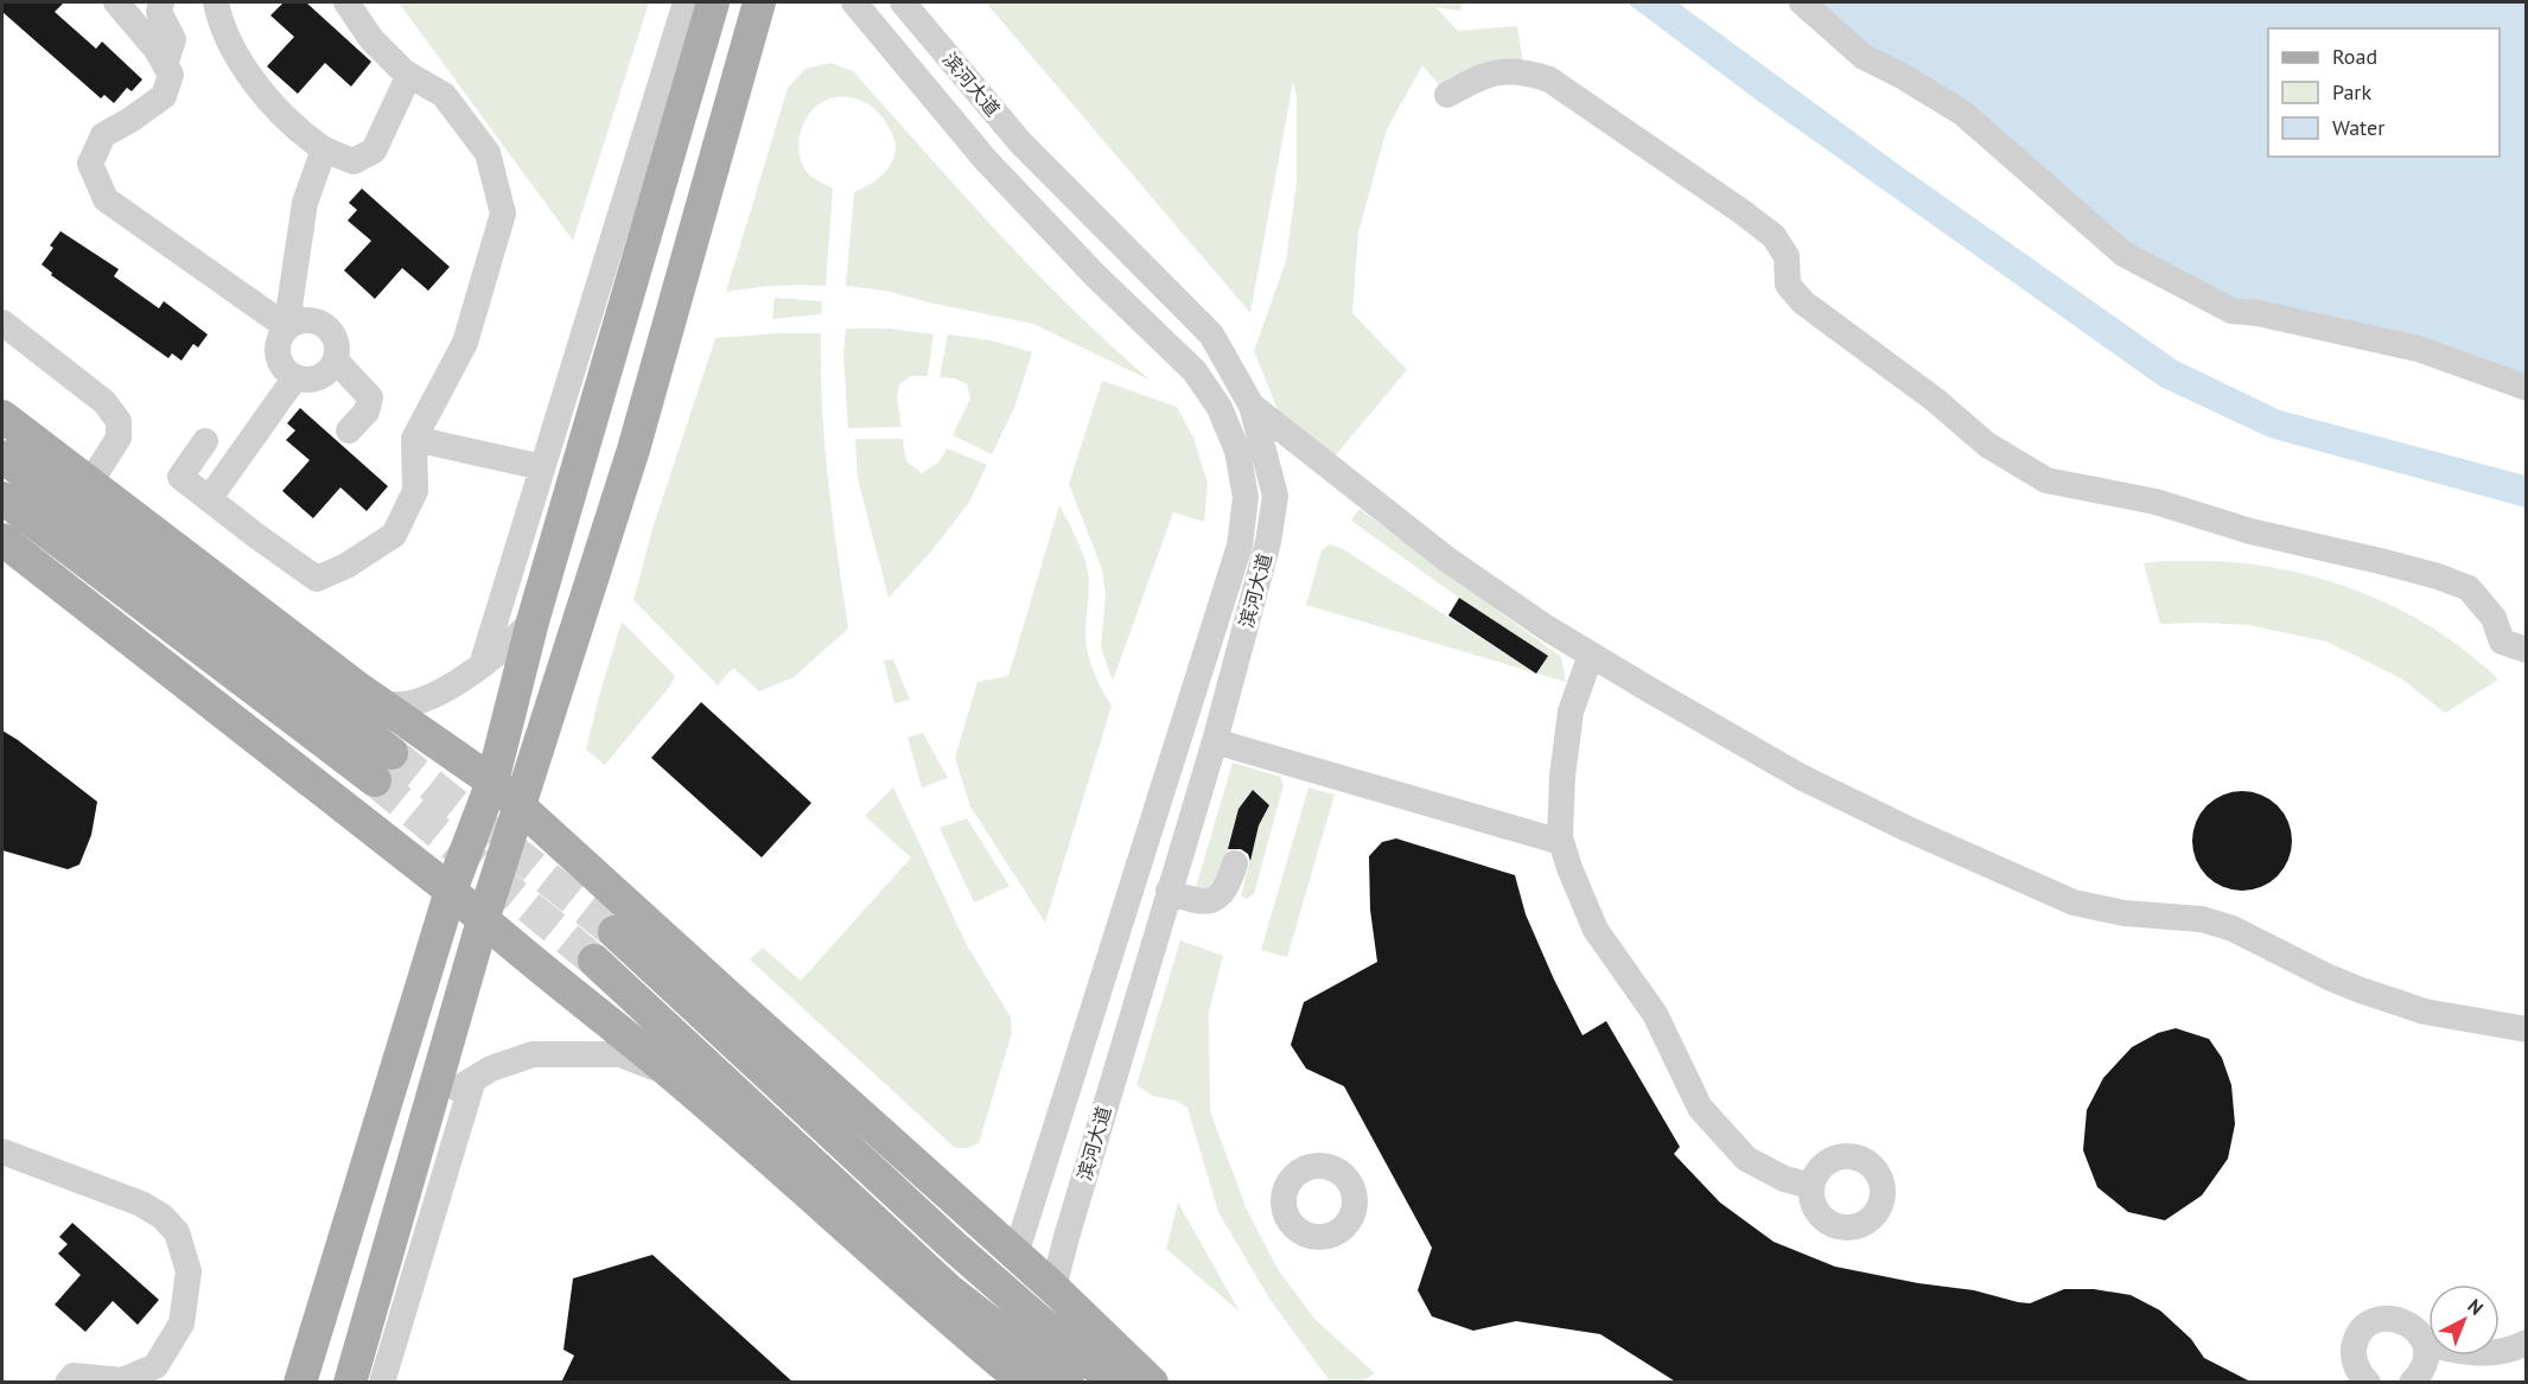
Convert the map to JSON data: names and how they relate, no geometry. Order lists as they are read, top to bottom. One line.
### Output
{"streets":{"street":["滨河大道"]},"legend":["Road","Park","Water"],"north":"top right"}
